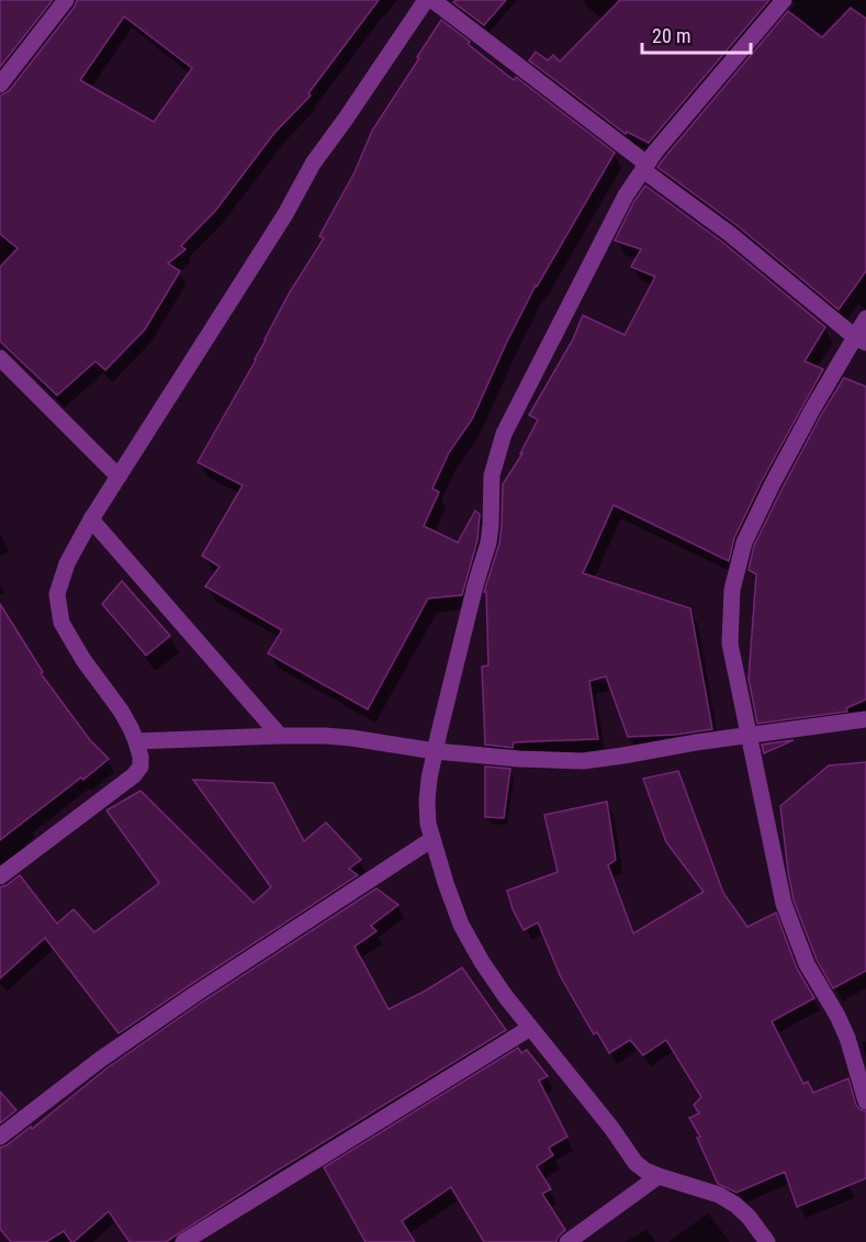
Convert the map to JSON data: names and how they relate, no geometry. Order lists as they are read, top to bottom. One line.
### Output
{"scale_bar":"20 m"}
